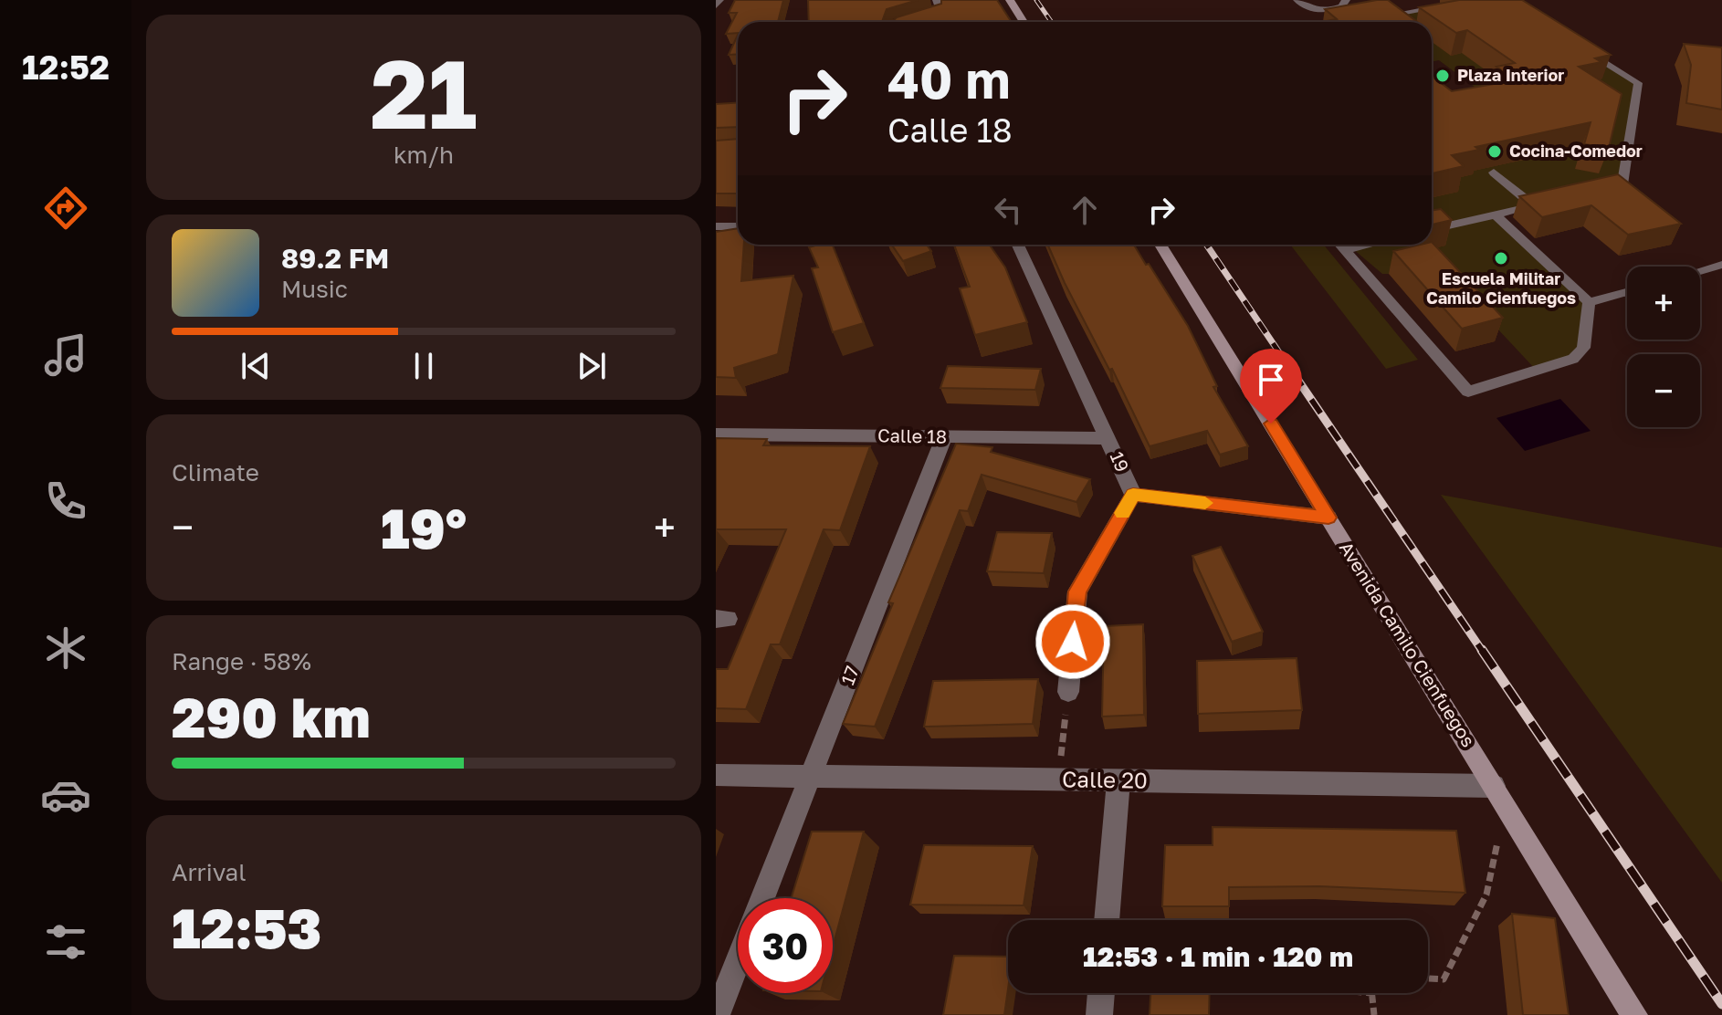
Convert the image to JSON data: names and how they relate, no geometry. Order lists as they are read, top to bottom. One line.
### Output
{"streets":{"street":["Calle 18","19","Avenida Camilo Cienfuegos","17","Calle 20"]},"crossings":[["Calle 18","19"],["Calle 18","17"],["Avenida Camilo Cienfuegos","Calle 20"],["17","Calle 20"]],"places":["Plaza Interior","Cocina-Comedor","Escuela Militar Camilo Cienfuegos"],"page":{"tabs":"12:52","tile":[["21","km/h"],"Climate",["Range · 58%","290 km"],["Arrival","12:53"]],"turn":["40 m","Calle 18"],"song":["89.2 FM","Music"],"map_buttons":["+","−"],"heat":["−","19°","+"],"limit":"30","trip":"12:53 · 1 min · 120 m"}}
